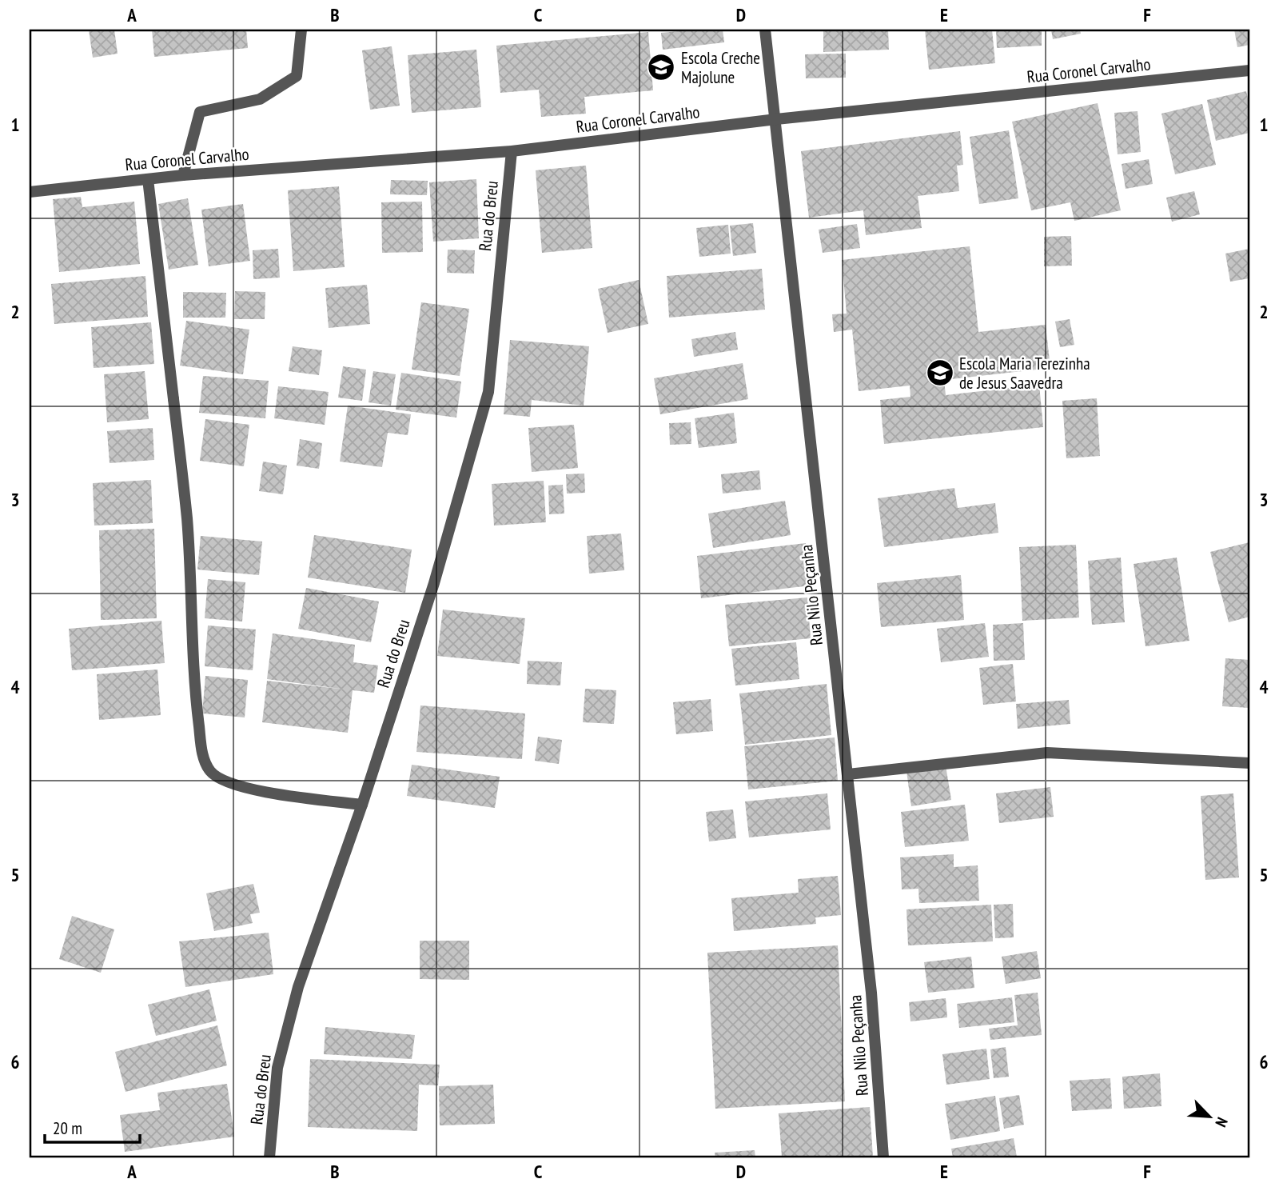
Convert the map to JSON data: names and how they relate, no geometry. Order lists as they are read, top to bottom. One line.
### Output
{"streets":{"street":["Rua Coronel Carvalho","Rua do Breu","Rua Nilo Peçanha"]},"crossings":[["Rua Coronel Carvalho","Rua do Breu"],["Rua Coronel Carvalho","Rua Nilo Peçanha"]],"places":{"school or university":["Escola Creche Majolune","Escola Maria Terezinha de Jesus Saavedra"]},"scale_bar":"20 m","north":"bottom right","grid":{"columns":["A","B","C","D","E","F"],"rows":["1","2","3","4","5","6"]}}
